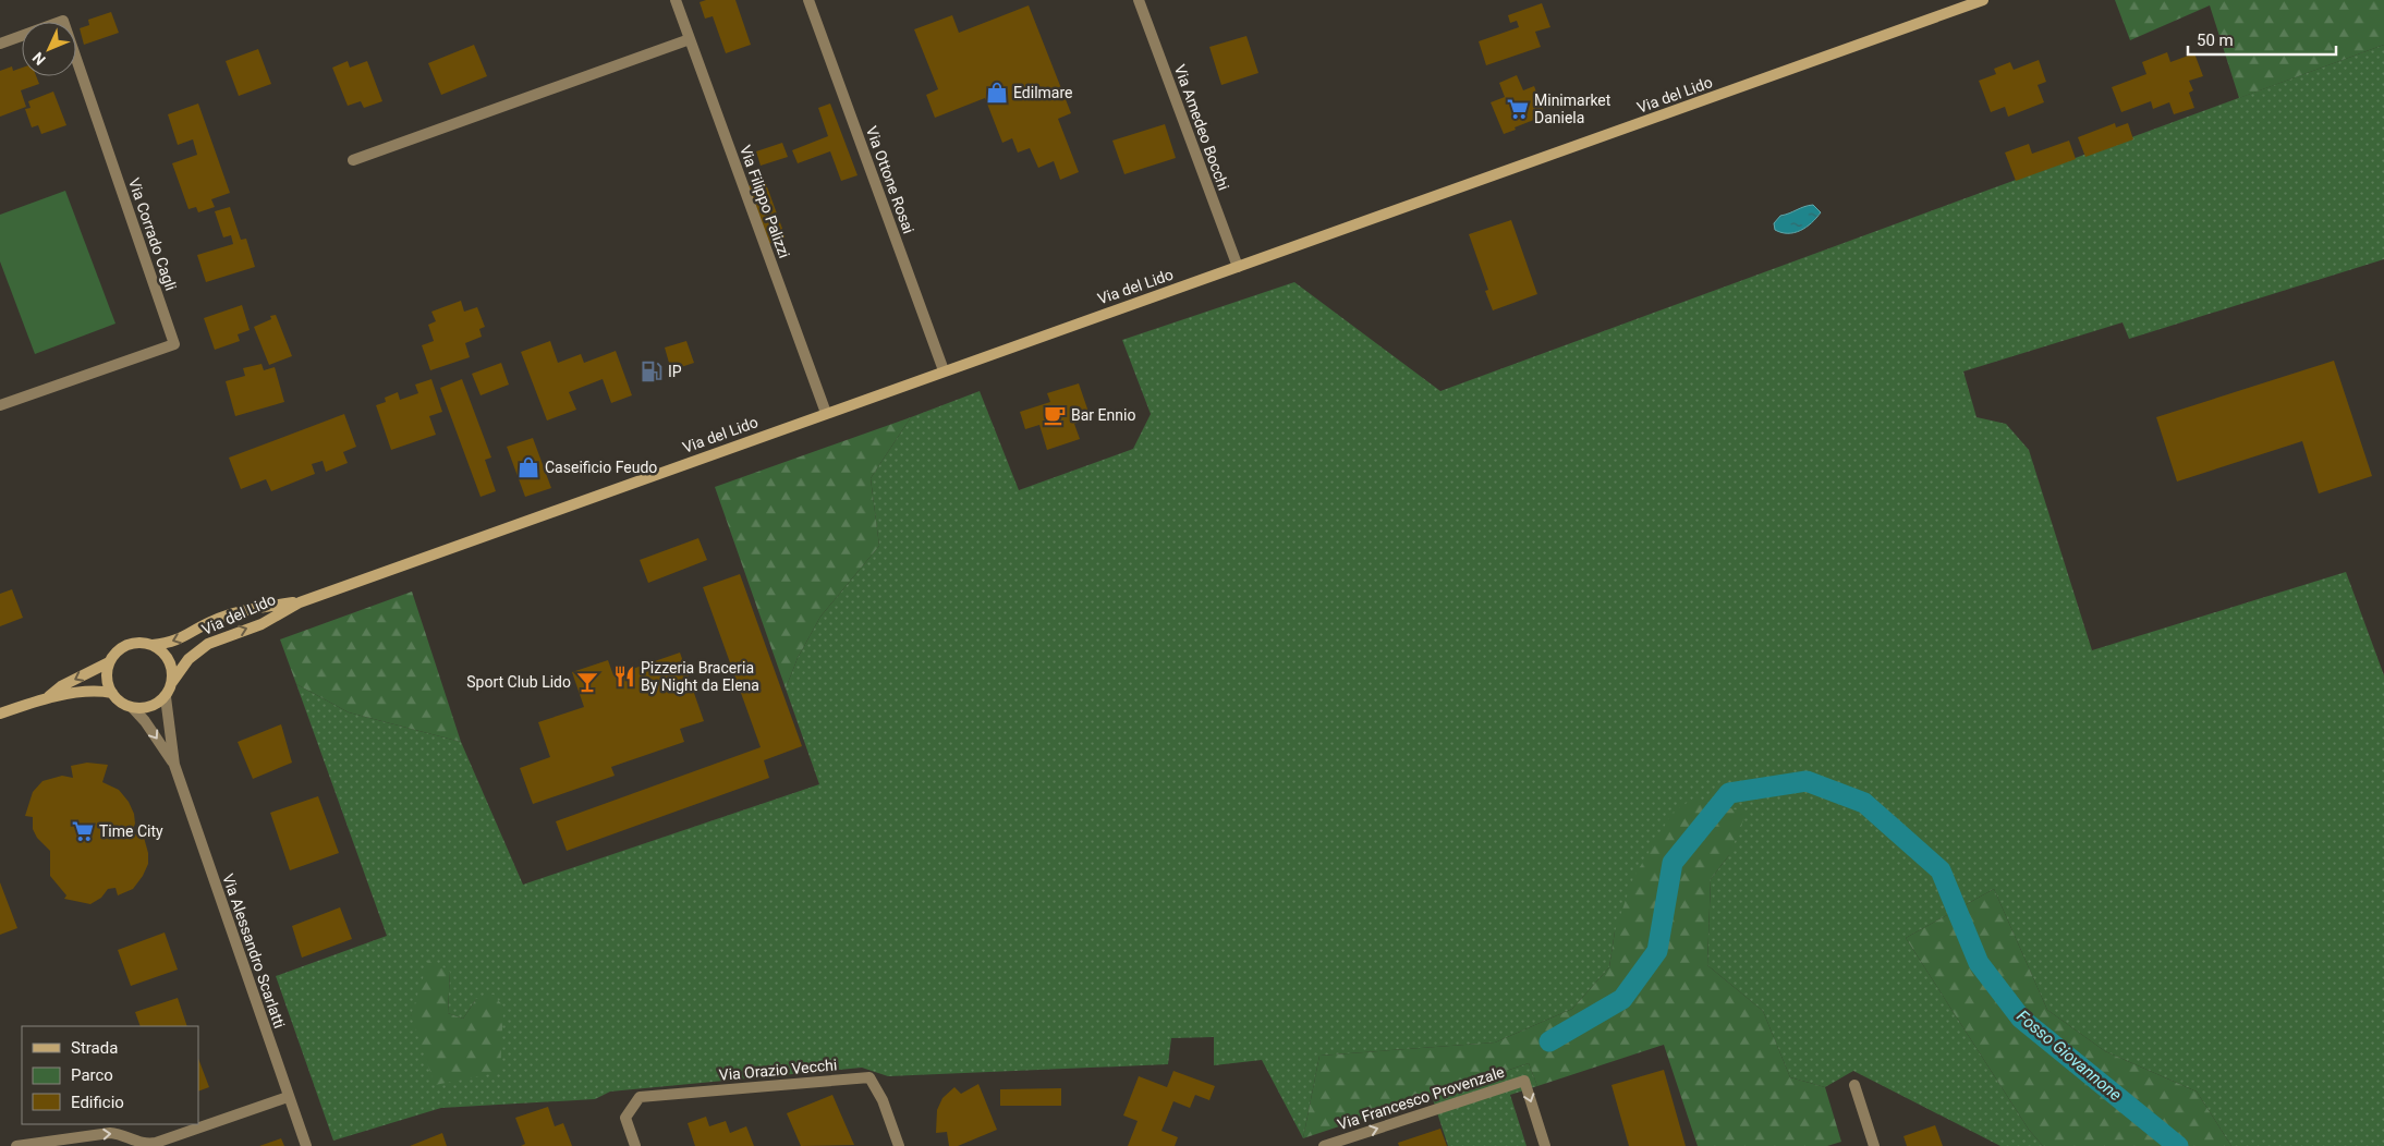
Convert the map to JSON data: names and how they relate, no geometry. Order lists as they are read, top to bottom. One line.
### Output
{"streets":{"main road":["Via del Lido"],"street":["Via Amedeo Bocchi","Via Ottone Rosai","Via Filippo Palizzi","Via Corrado Cagli","Via Alessandro Scarlatti","Via Orazio Vecchi","Via Francesco Provenzale"]},"crossings":[["Via del Lido","Via Amedeo Bocchi"],["Via del Lido","Via Ottone Rosai"],["Via del Lido","Via Filippo Palizzi"],["Via del Lido","Via Alessandro Scarlatti"]],"water":["Fosso Giovannone"],"places":{"shop":["Edilmare","Caseificio Feudo"],"supermarket":["Minimarket Daniela","Time City"],"fuel station":["IP"],"cafe":["Bar Ennio"],"restaurant":["Pizzeria Braceria By Night da Elena"],"bar":["Sport Club Lido"]},"legend":["Strada","Parco","Edificio"],"scale_bar":"50 m","north":"bottom left"}
